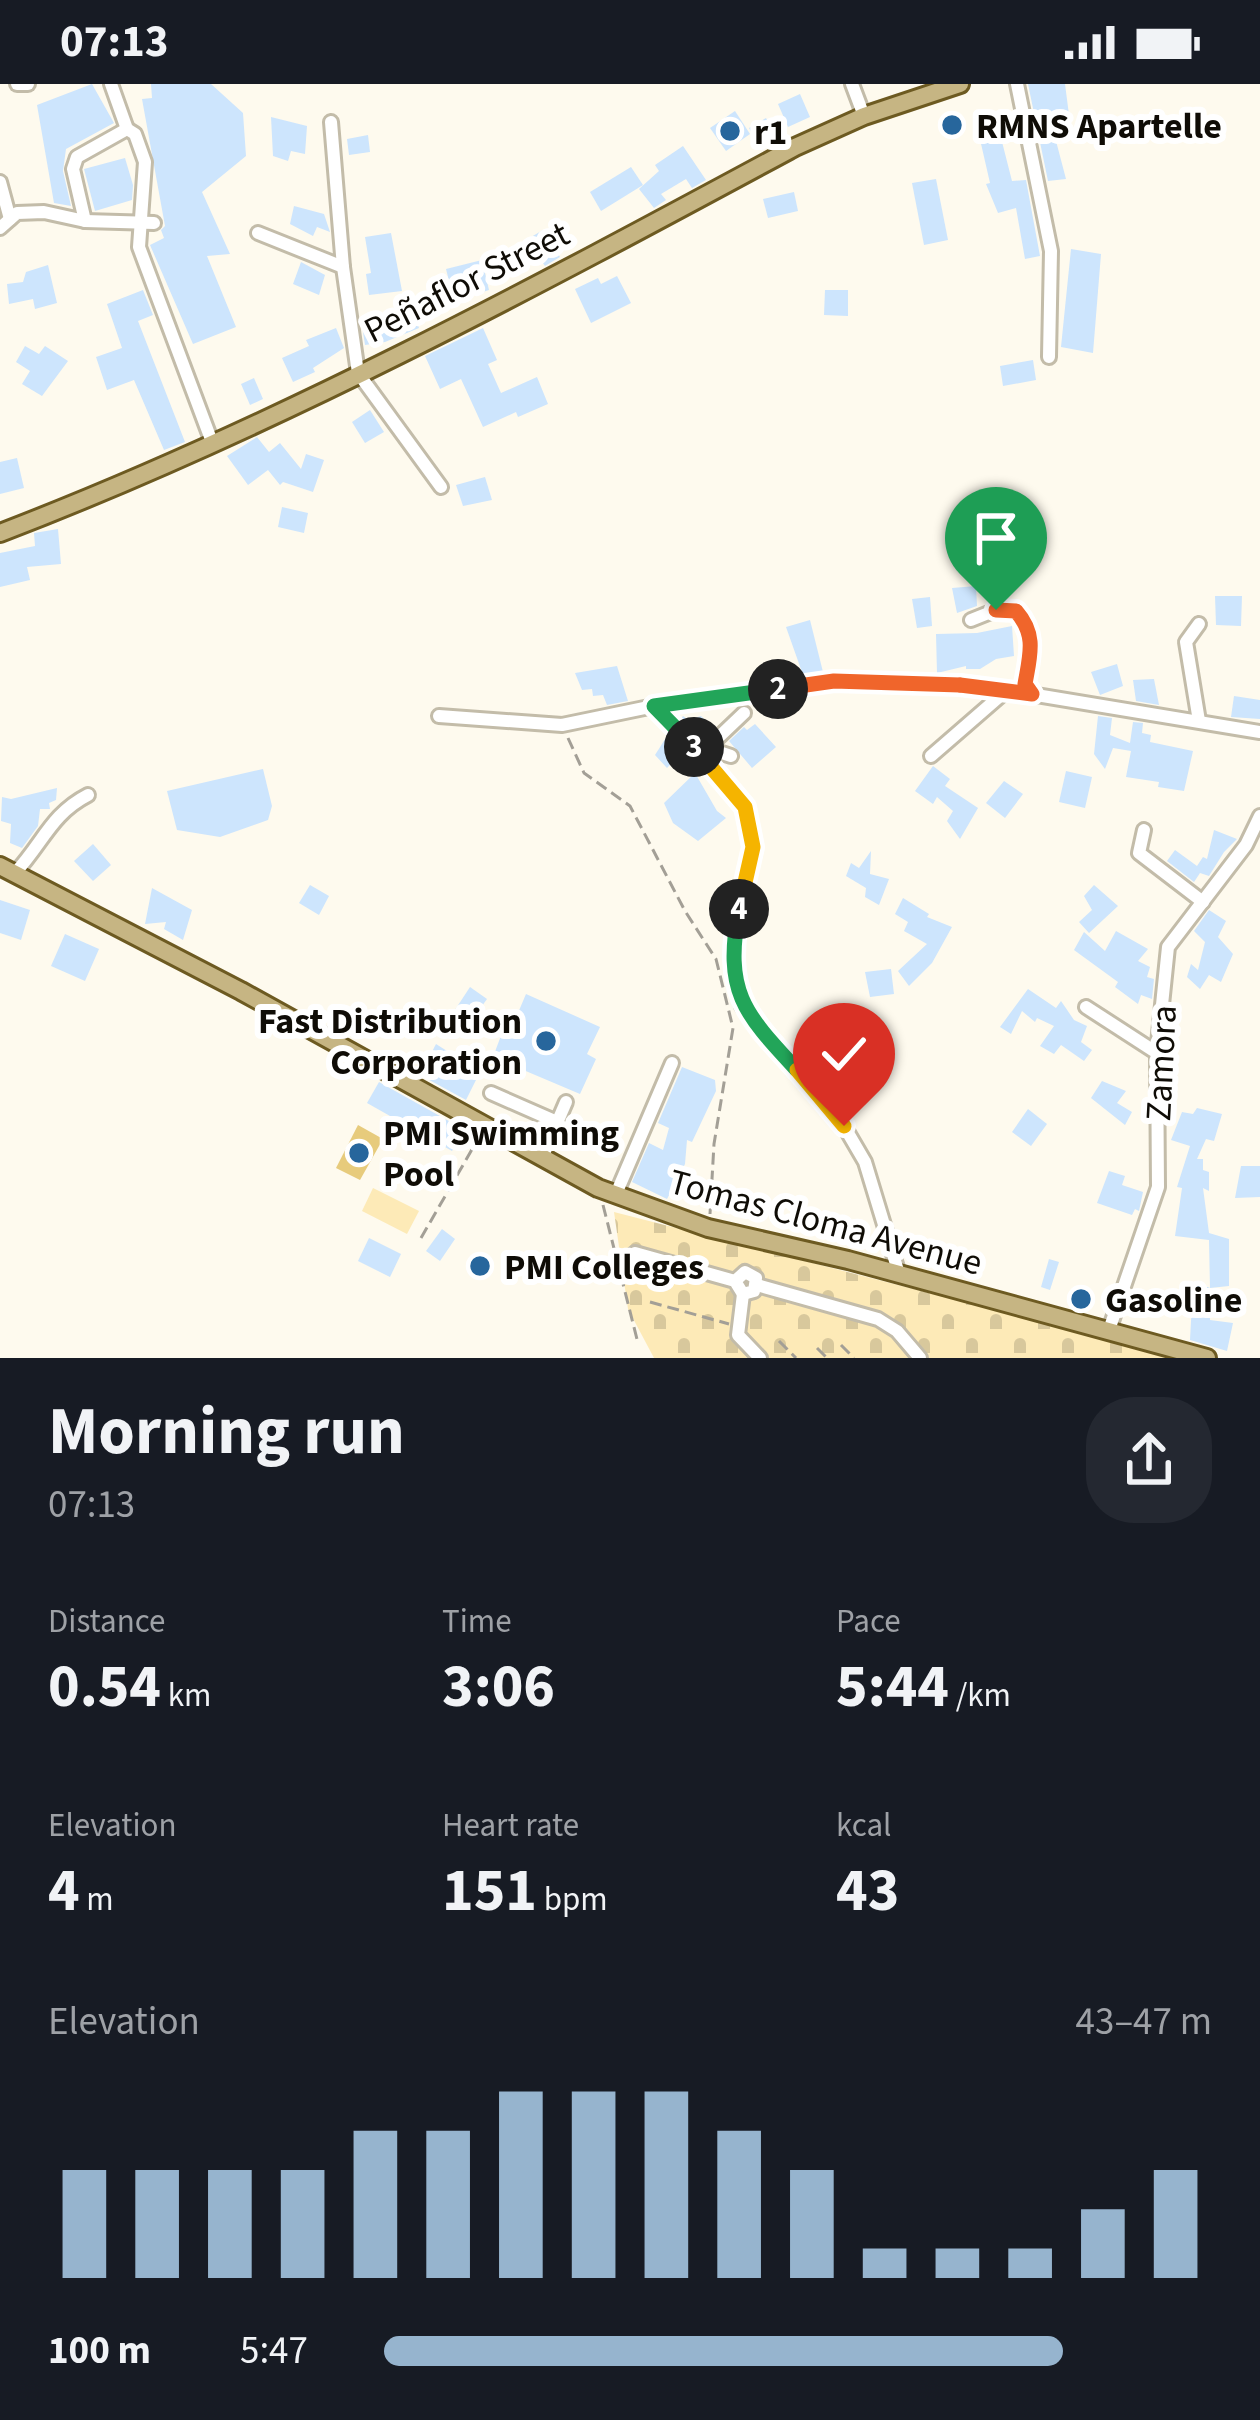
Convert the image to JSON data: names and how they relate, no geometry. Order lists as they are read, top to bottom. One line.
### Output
{"streets":{"main road":["Peñaflor Street","Tomas Cloma Avenue"],"street":["Zamora"]},"crossings":[["Zamora","Tomas Cloma Avenue"]],"places":["RMNS Apartelle","r1","Fast Distribution Corporation","PMI Swimming Pool","PMI Colleges","Gasoline"],"page":{"status":"07:13","pins":["2","3","4"],"heading":["Morning run","07:13"],"stats":[["Distance","0.54 km"],["Time","3:06"],["Pace","5:44 /km"],["Elevation","4 m"],["Heart rate","151 bpm"],["kcal","43"]],"chart":["Elevation","43–47 m"],"list":[{"name":"100 m","note":"5:47"}]}}
